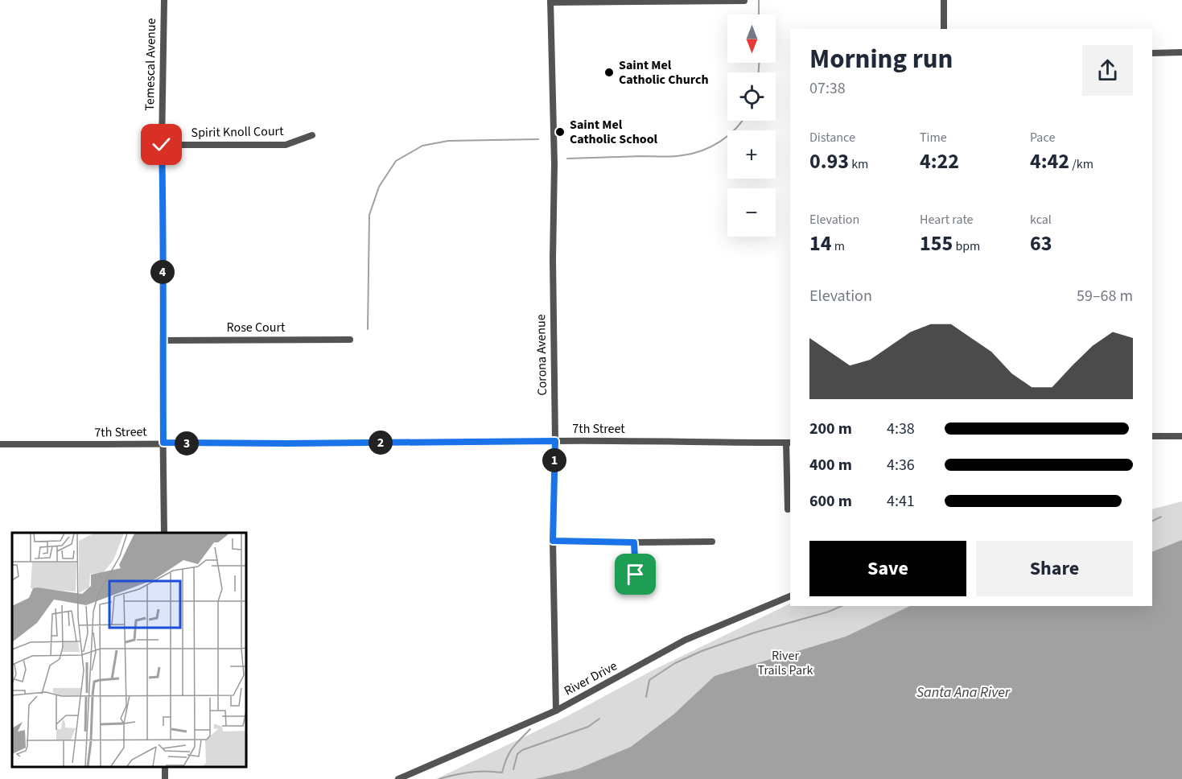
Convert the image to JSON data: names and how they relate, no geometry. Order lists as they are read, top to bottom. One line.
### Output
{"streets":{"street":["Temescal Avenue","Spirit Knoll Court","Rose Court","Corona Avenue","7th Street","River Drive"]},"crossings":[["Temescal Avenue","Spirit Knoll Court"],["Temescal Avenue","Rose Court"],["Temescal Avenue","7th Street"],["Corona Avenue","7th Street"],["Corona Avenue","River Drive"]],"water":["Santa Ana River"],"parks":["River Trails Park"],"places":["Saint Mel Catholic Church","Saint Mel Catholic School"],"north":"bottom","page":{"map_buttons":["+","−"],"heading":["Morning run","07:38"],"stats":[["Distance","0.93 km"],["Time","4:22"],["Pace","4:42 /km"],["Elevation","14 m"],["Heart rate","155 bpm"],["kcal","63"]],"pins":["4","2","3","1"],"chart":["Elevation","59–68 m"],"list":[{"name":"200 m","note":"4:38"},{"name":"400 m","note":"4:36"},{"name":"600 m","note":"4:41"}],"buttons":["Save","Share"]}}
